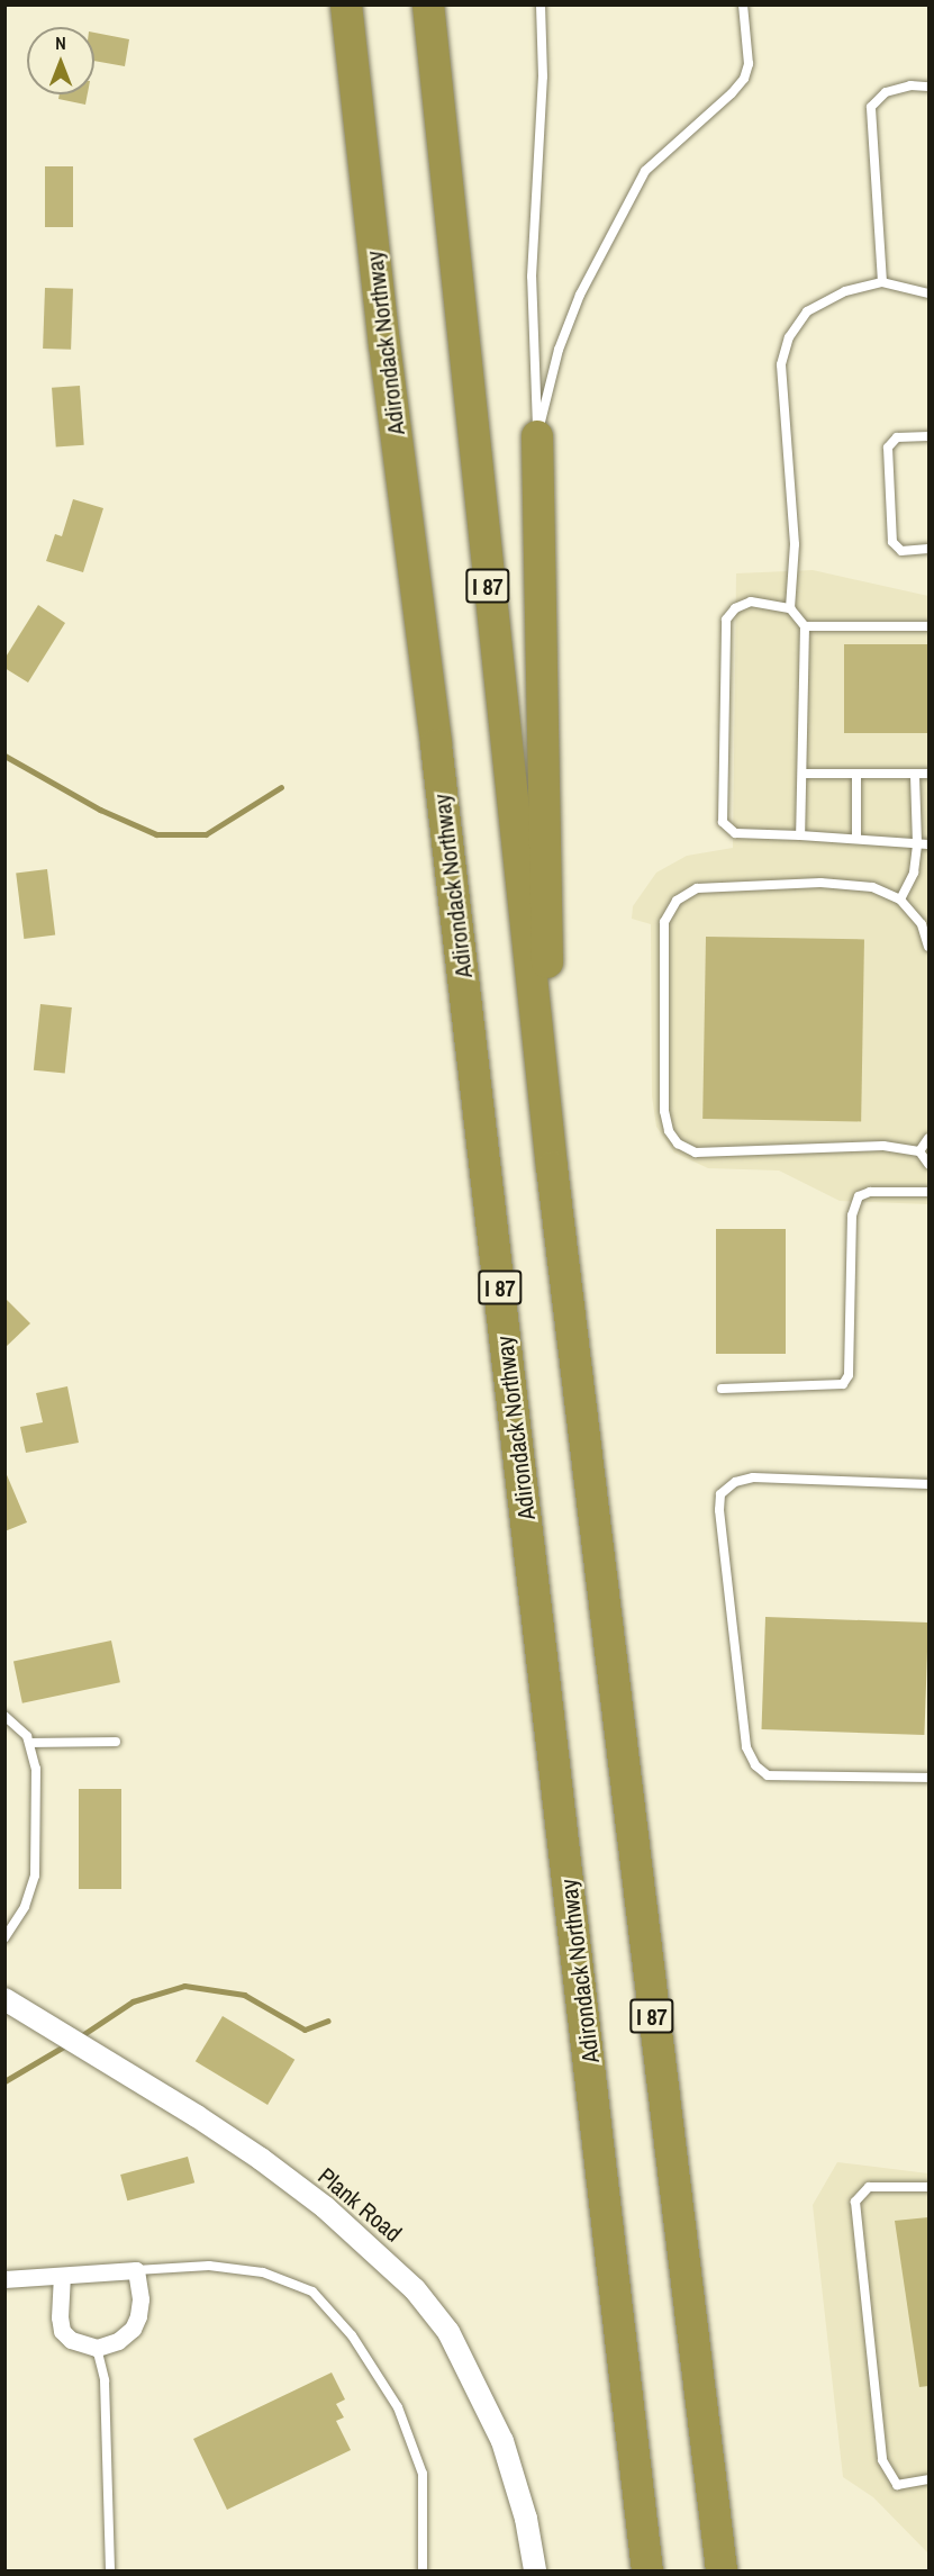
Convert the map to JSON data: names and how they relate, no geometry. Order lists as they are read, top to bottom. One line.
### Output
{"streets":{"highway":["Adirondack Northway","I 87"],"street":["Plank Road"]},"north":"top"}
